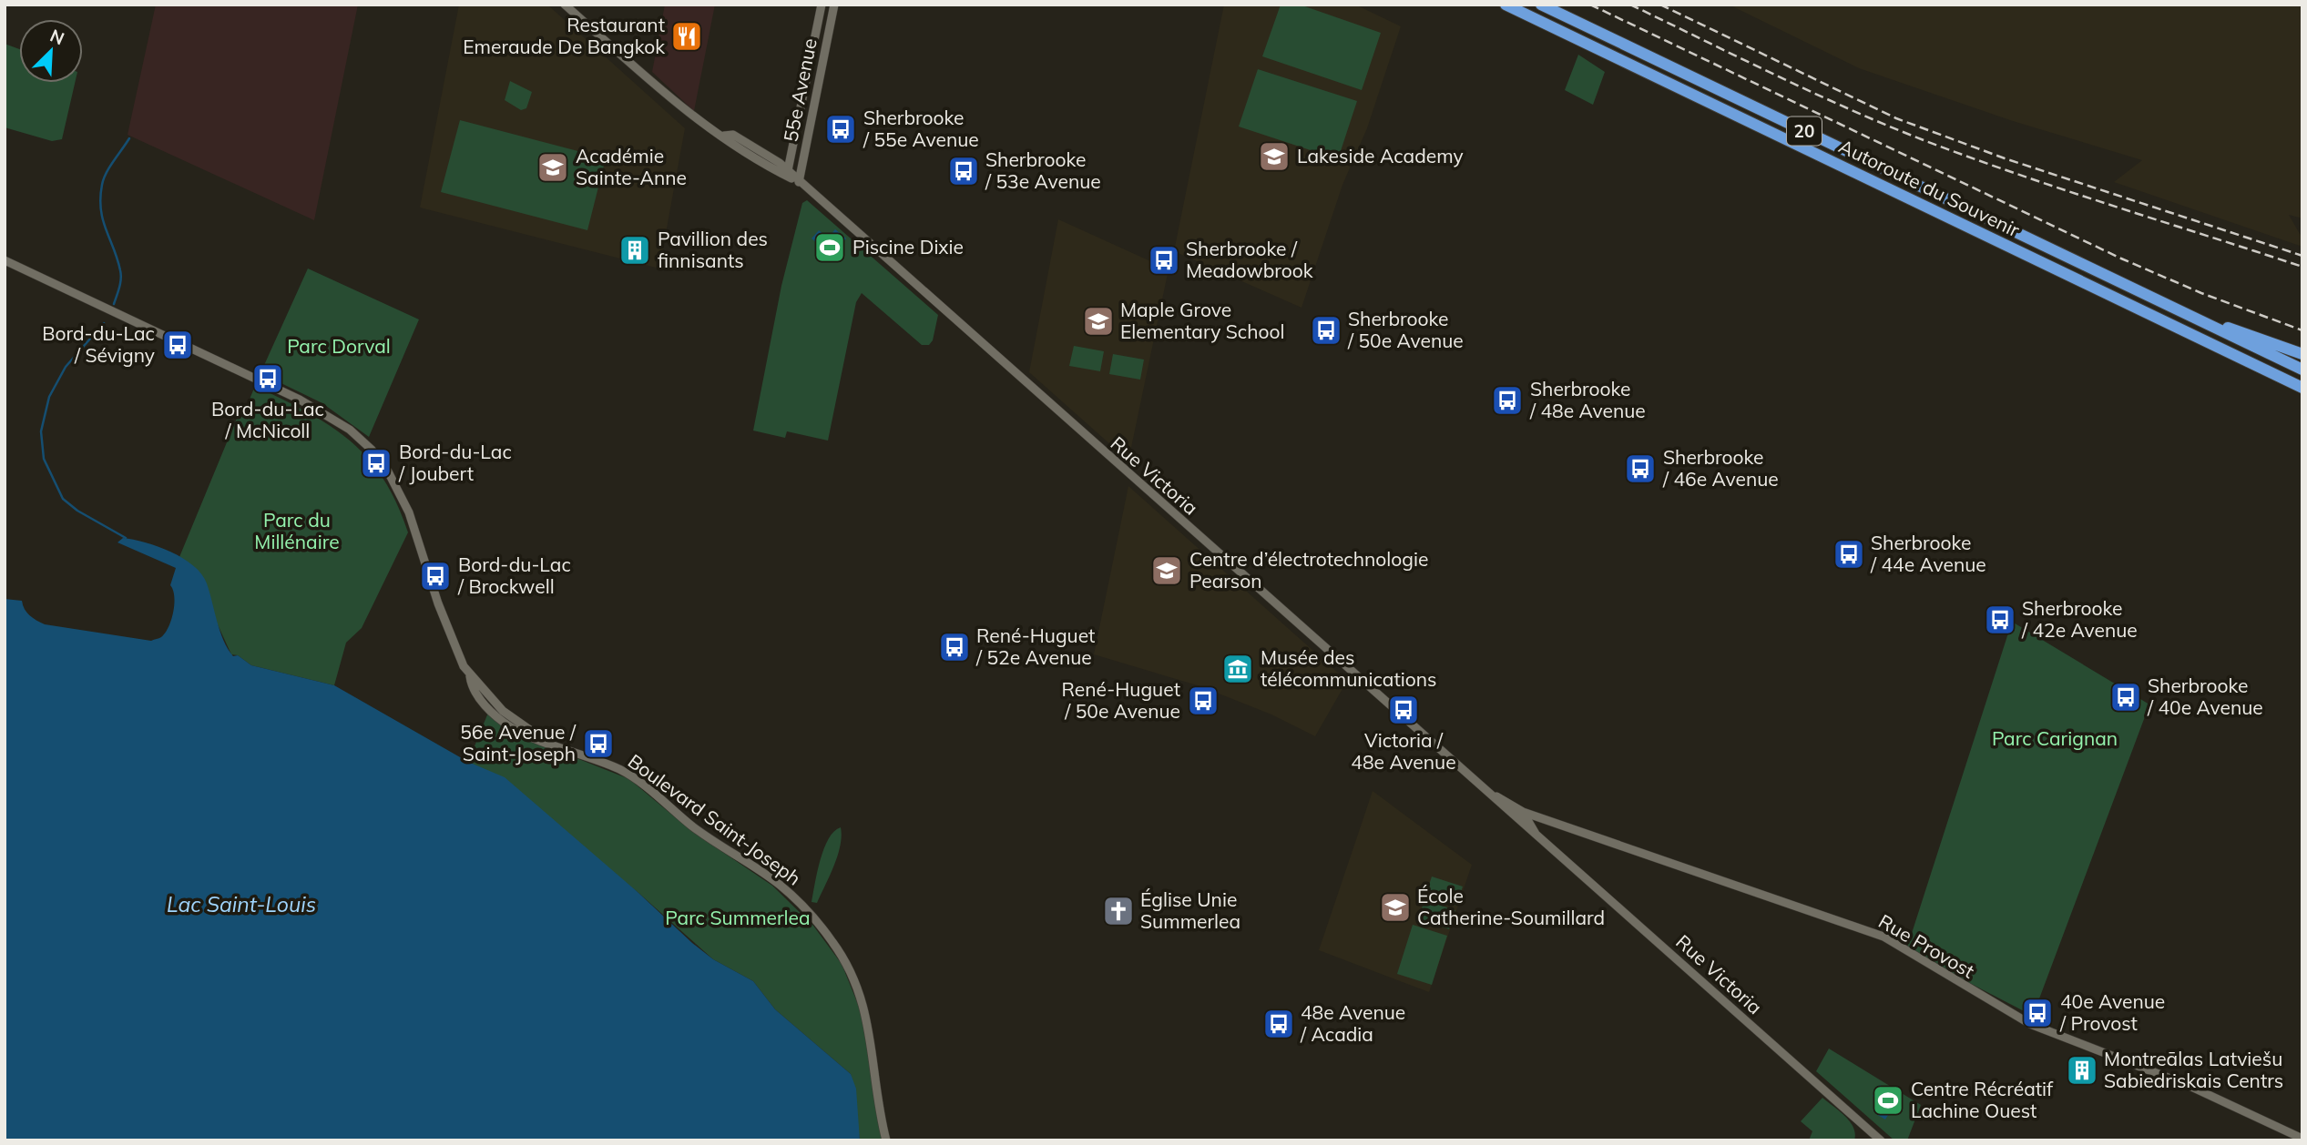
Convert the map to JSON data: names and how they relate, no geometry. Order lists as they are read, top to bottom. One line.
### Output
{"streets":{"highway":["20","Autoroute du Souvenir"],"street":["55e Avenue","Rue Victoria","Boulevard Saint-Joseph","Rue Provost"]},"crossings":[["55e Avenue","Rue Victoria"],["Rue Victoria","Rue Provost"]],"water":["Lac Saint-Louis"],"parks":["Parc Dorval","Parc du Millénaire","Parc Carignan","Parc Summerlea"],"places":{"restaurant":["Restaurant Emeraude De Bangkok"],"bus stop":["Sherbrooke / 55e Avenue","Sherbrooke / 53e Avenue","Sherbrooke / Meadowbrook","Sherbrooke / 50e Avenue","Bord-du-Lac / Sévigny","Bord-du-Lac / McNicoll","Sherbrooke / 48e Avenue","Bord-du-Lac / Joubert","Sherbrooke / 46e Avenue","Sherbrooke / 44e Avenue","Bord-du-Lac / Brockwell","Sherbrooke / 42e Avenue","René-Huguet / 52e Avenue","Sherbrooke / 40e Avenue","René-Huguet / 50e Avenue","Victoria / 48e Avenue","56e Avenue / Saint-Joseph","40e Avenue / Provost","48e Avenue / Acadia"],"school or university":["Lakeside Academy","Académie Sainte-Anne","Maple Grove Elementary School","Centre d’électrotechnologie Pearson","École Catherine-Soumillard"],"sports":["Piscine Dixie","Centre Récréatif Lachine Ouest"],"building":["Pavillion des finnisants","Montreālas Latviešu Sabiedriskais Centrs"],"museum":["Musée des télécommunications"],"church":["Église Unie Summerlea"]},"north":"top right"}
